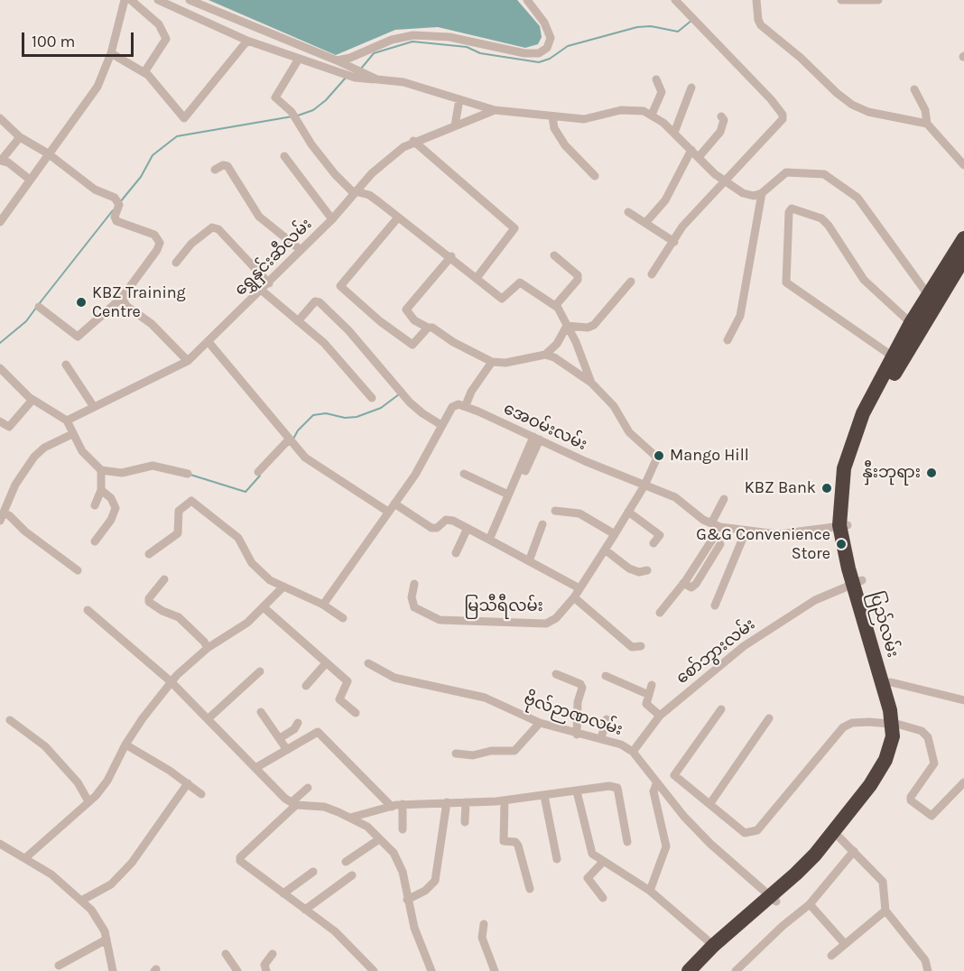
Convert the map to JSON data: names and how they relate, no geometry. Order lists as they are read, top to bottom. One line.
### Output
{"streets":{"highway":["ပြည်လမ်း"],"street":["ရွှေနှင်းဆီလမ်း","အေဝမ်းလမ်း","မြသီရီလမ်း","စော်ဘွားလမ်း","ဗိုလ်ဉာဏလမ်း"]},"crossings":[["အေဝမ်းလမ်း","မြသီရီလမ်း"],["အေဝမ်းလမ်း","ပြည်လမ်း"],["ပြည်လမ်း","စော်ဘွားလမ်း"],["ပြည်လမ်း","ဗိုလ်ဉာဏလမ်း"],["စော်ဘွားလမ်း","ဗိုလ်ဉာဏလမ်း"]],"places":["KBZ Training Centre","Mango Hill","နှီးဘုရား","KBZ Bank","G&G Convenience Store"],"scale_bar":"100 m"}
